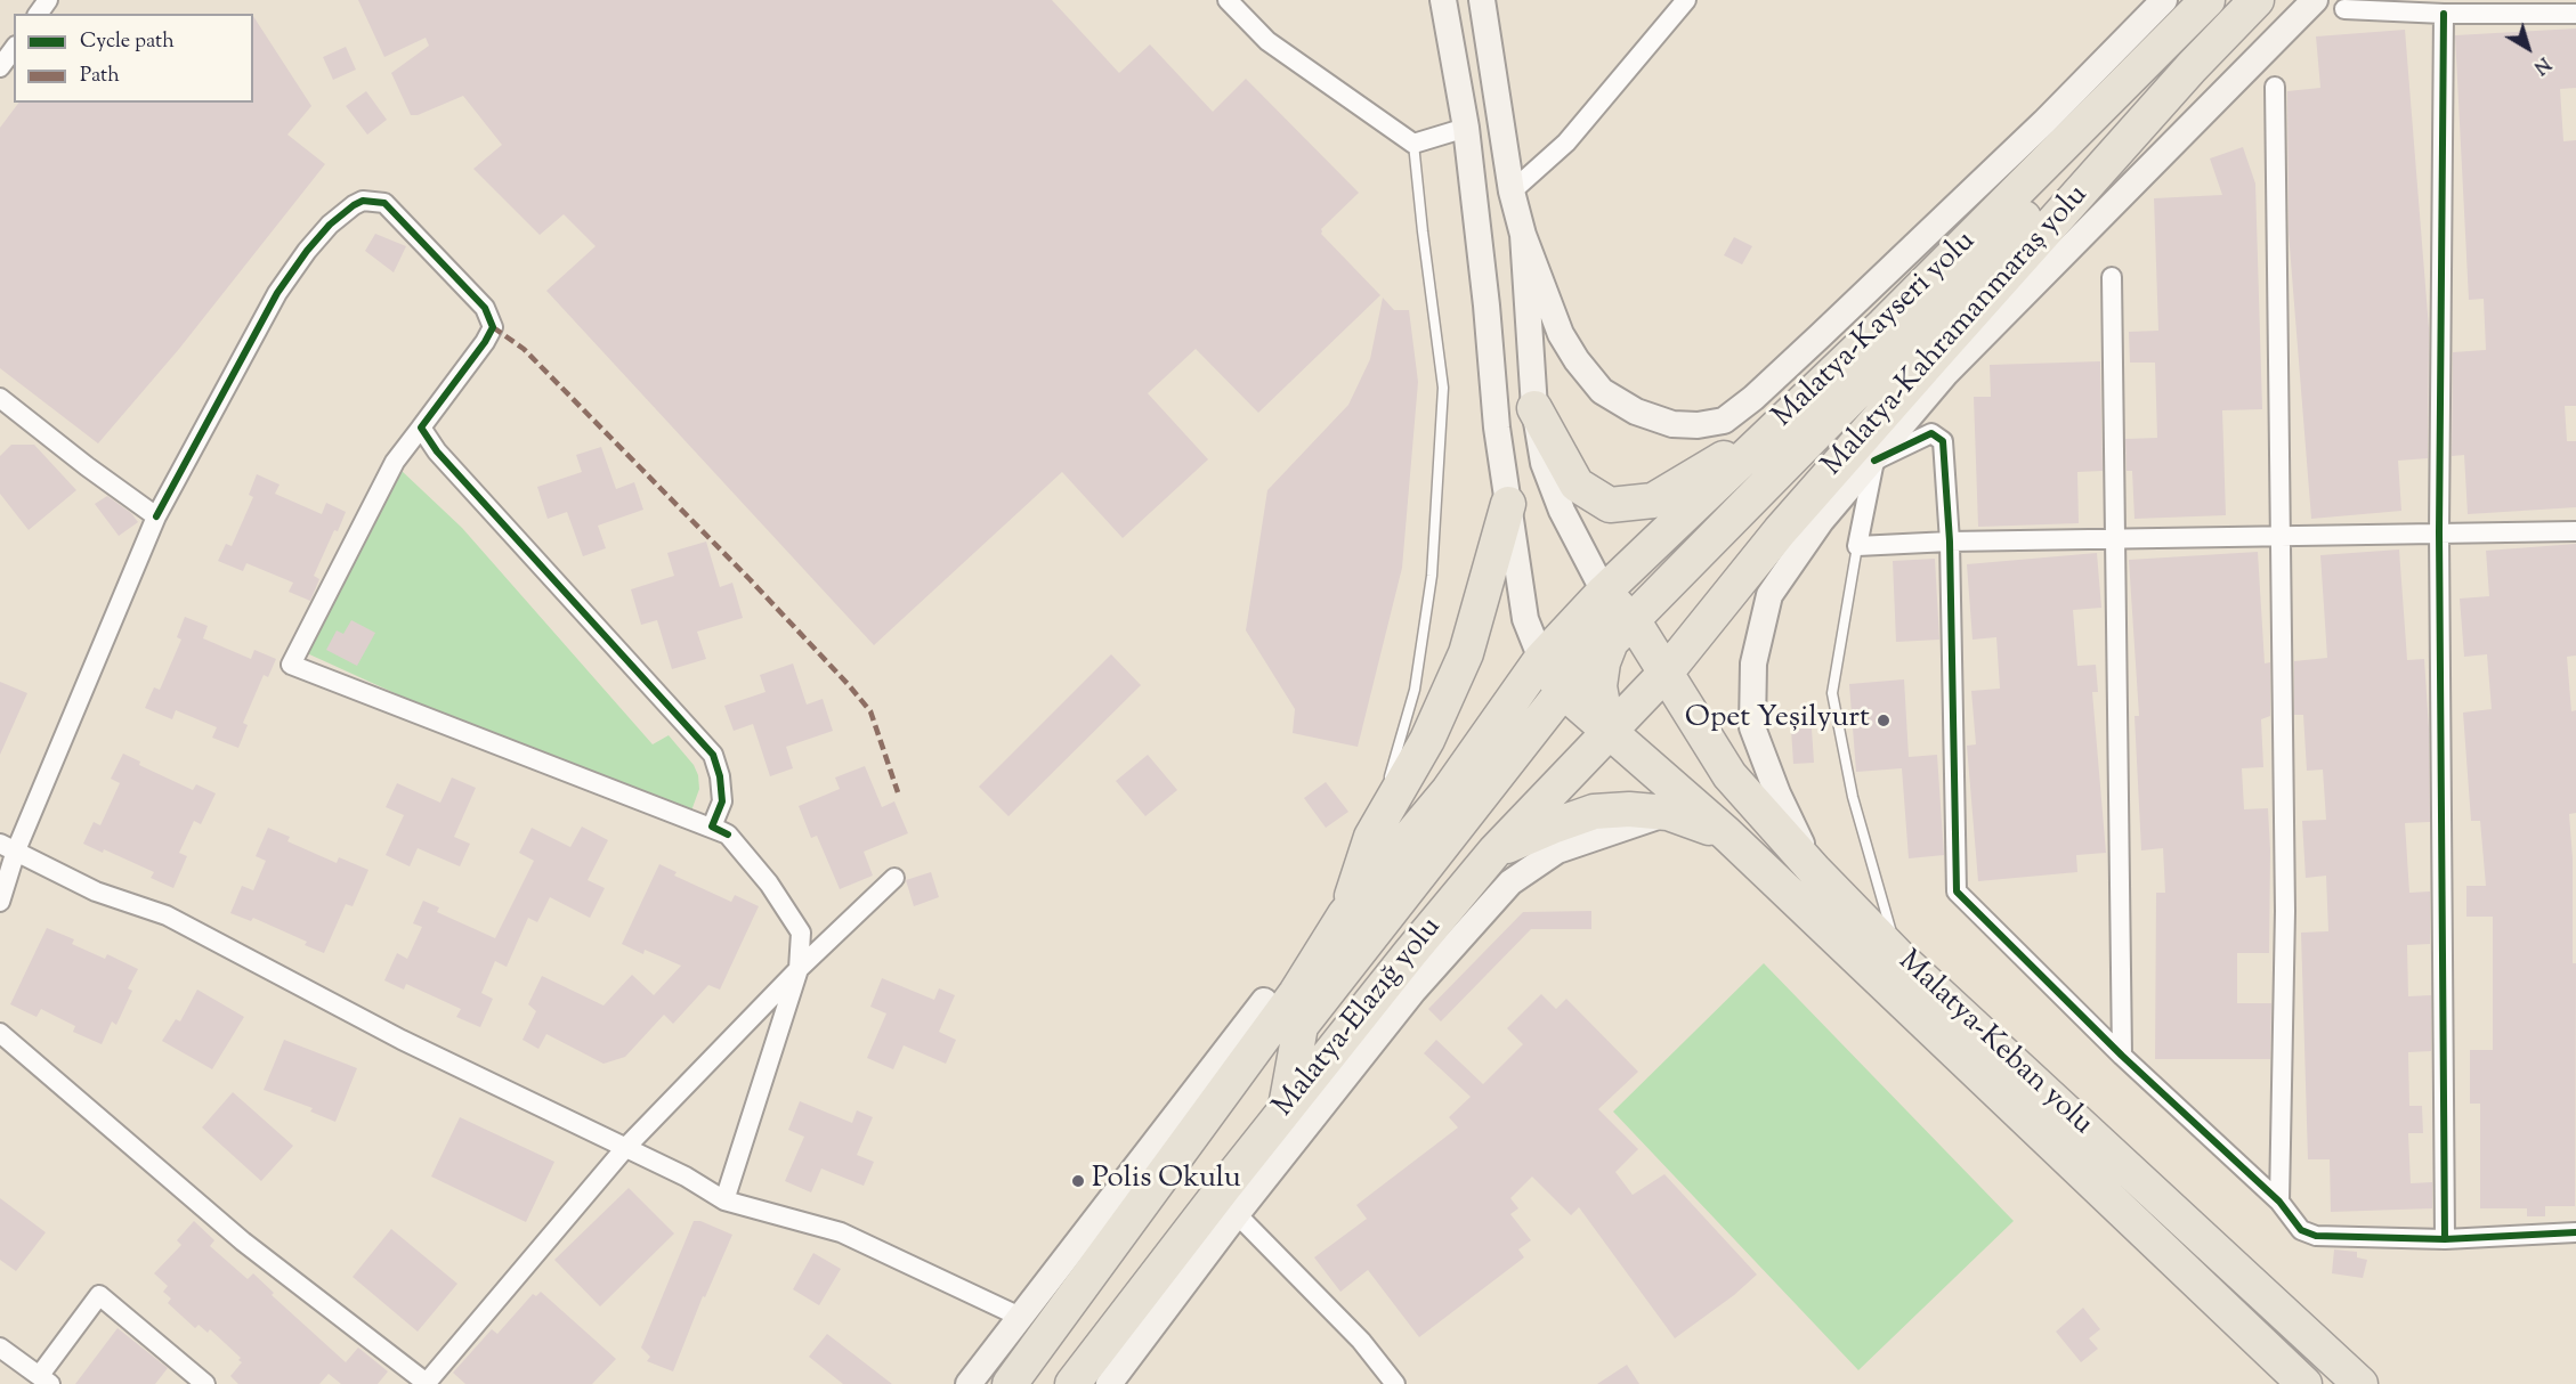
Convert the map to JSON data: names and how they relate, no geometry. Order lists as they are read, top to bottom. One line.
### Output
{"streets":{"highway":["Malatya-Kayseri yolu","Malatya-Kahramanmaraş yolu","Malatya-Elazığ yolu","Malatya-Keban yolu"]},"crossings":[["Malatya-Kayseri yolu","Malatya-Elazığ yolu"],["Malatya-Kayseri yolu","Malatya-Keban yolu"],["Malatya-Kahramanmaraş yolu","Malatya-Elazığ yolu"],["Malatya-Kahramanmaraş yolu","Malatya-Keban yolu"],["Malatya-Elazığ yolu","Malatya-Keban yolu"]],"places":["Opet Yeşilyurt","Polis Okulu"],"legend":["Cycle path","Path"],"north":"bottom right"}
